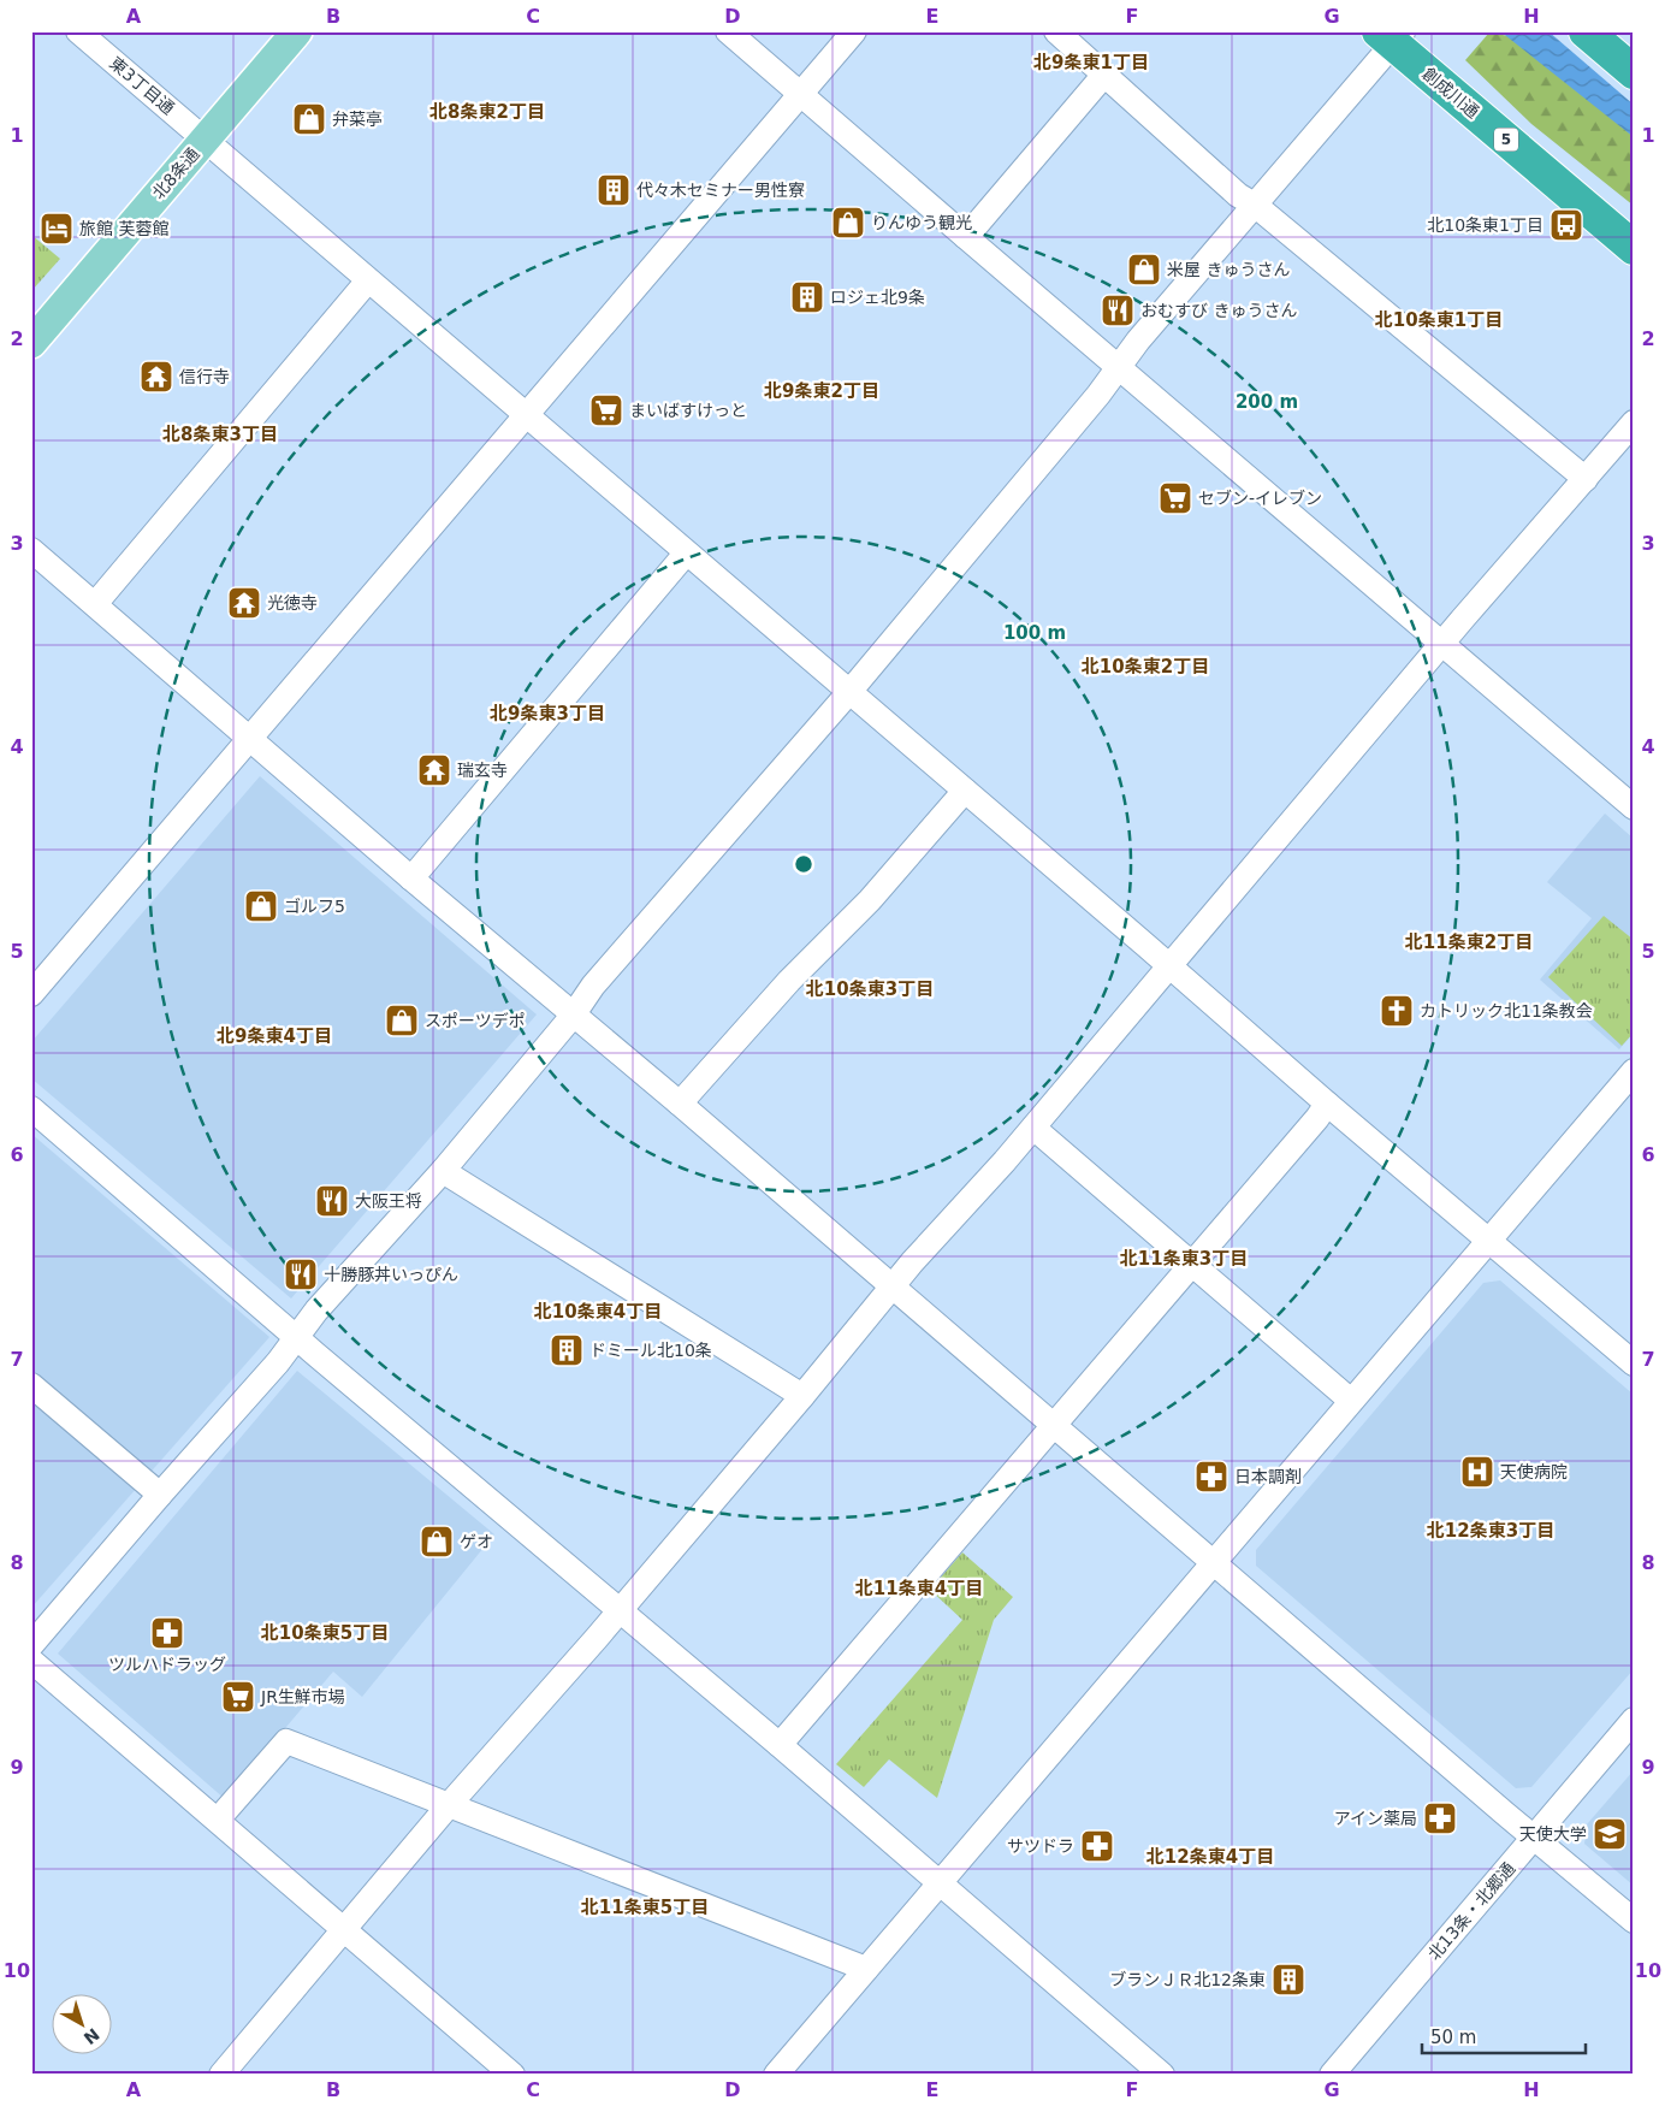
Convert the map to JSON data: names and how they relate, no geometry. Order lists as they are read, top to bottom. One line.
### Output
{"streets":{"highway":["創成川通","5"],"main road":["北8条通"],"street":["東3丁目通","北13条・北郷通"]},"crossings":[["東3丁目通","北8条通"]],"districts":["北9条東1丁目","北8条東2丁目","北10条東1丁目","北9条東2丁目","北8条東3丁目","北10条東2丁目","北9条東3丁目","北11条東2丁目","北10条東3丁目","北9条東4丁目","北11条東3丁目","北10条東4丁目","北12条東3丁目","北11条東4丁目","北10条東5丁目","北12条東4丁目","北11条東5丁目"],"places":{"shop":["弁菜亭","りんゆう観光","米屋 きゅうさん","ゴルフ5","スポーツデポ","ゲオ"],"building":["代々木セミナー男性寮","ロジェ北9条","ドミール北10条","ブランＪＲ北12条東"],"bus stop":["北10条東1丁目"],"hotel":["旅館 芙蓉館"],"restaurant":["おむすび きゅうさん","大阪王将","十勝豚丼いっぴん"],"temple":["信行寺","光徳寺","瑞玄寺"],"supermarket":["まいばすけっと","セブン-イレブン","JR生鮮市場"],"church":["カトリック北11条教会"],"hospital":["天使病院"],"pharmacy":["日本調剤","ツルハドラッグ","アイン薬局","サツドラ"],"school or university":["天使大学"]},"scale_bar":"50 m","north":"bottom right","grid":{"columns":["A","B","C","D","E","F","G","H"],"rows":["1","2","3","4","5","6","7","8","9","10"]},"rings":["200 m","100 m"]}
